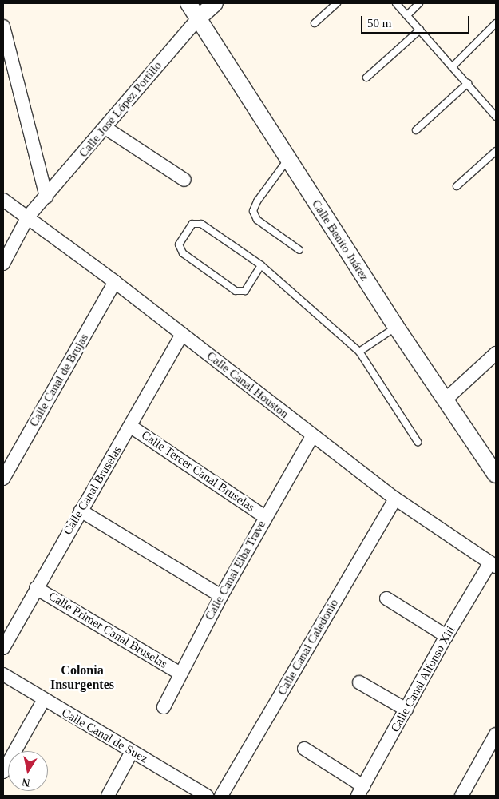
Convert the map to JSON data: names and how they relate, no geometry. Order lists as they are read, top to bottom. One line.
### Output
{"streets":{"street":["Calle José López Portillo","Calle Benito Juárez","Calle Canal de Brujas","Calle Canal Houston","Calle Tercer Canal Bruselas","Calle Canal Bruselas","Calle Canal Elba Trave","Calle Primer Canal Bruselas","Calle Canal Caledonio","Calle Canal Alfonso Xiii","Calle Canal de Suez"]},"crossings":[["Calle José López Portillo","Calle Benito Juárez"],["Calle José López Portillo","Calle Canal Houston"],["Calle Canal de Brujas","Calle Canal Houston"],["Calle Canal Houston","Calle Canal Bruselas"],["Calle Canal Houston","Calle Canal Elba Trave"],["Calle Canal Houston","Calle Canal Caledonio"],["Calle Canal Houston","Calle Canal Alfonso Xiii"],["Calle Tercer Canal Bruselas","Calle Canal Bruselas"],["Calle Tercer Canal Bruselas","Calle Canal Elba Trave"],["Calle Canal Bruselas","Calle Primer Canal Bruselas"],["Calle Canal Elba Trave","Calle Primer Canal Bruselas"]],"districts":["Colonia Insurgentes"],"scale_bar":"50 m","north":"bottom"}
